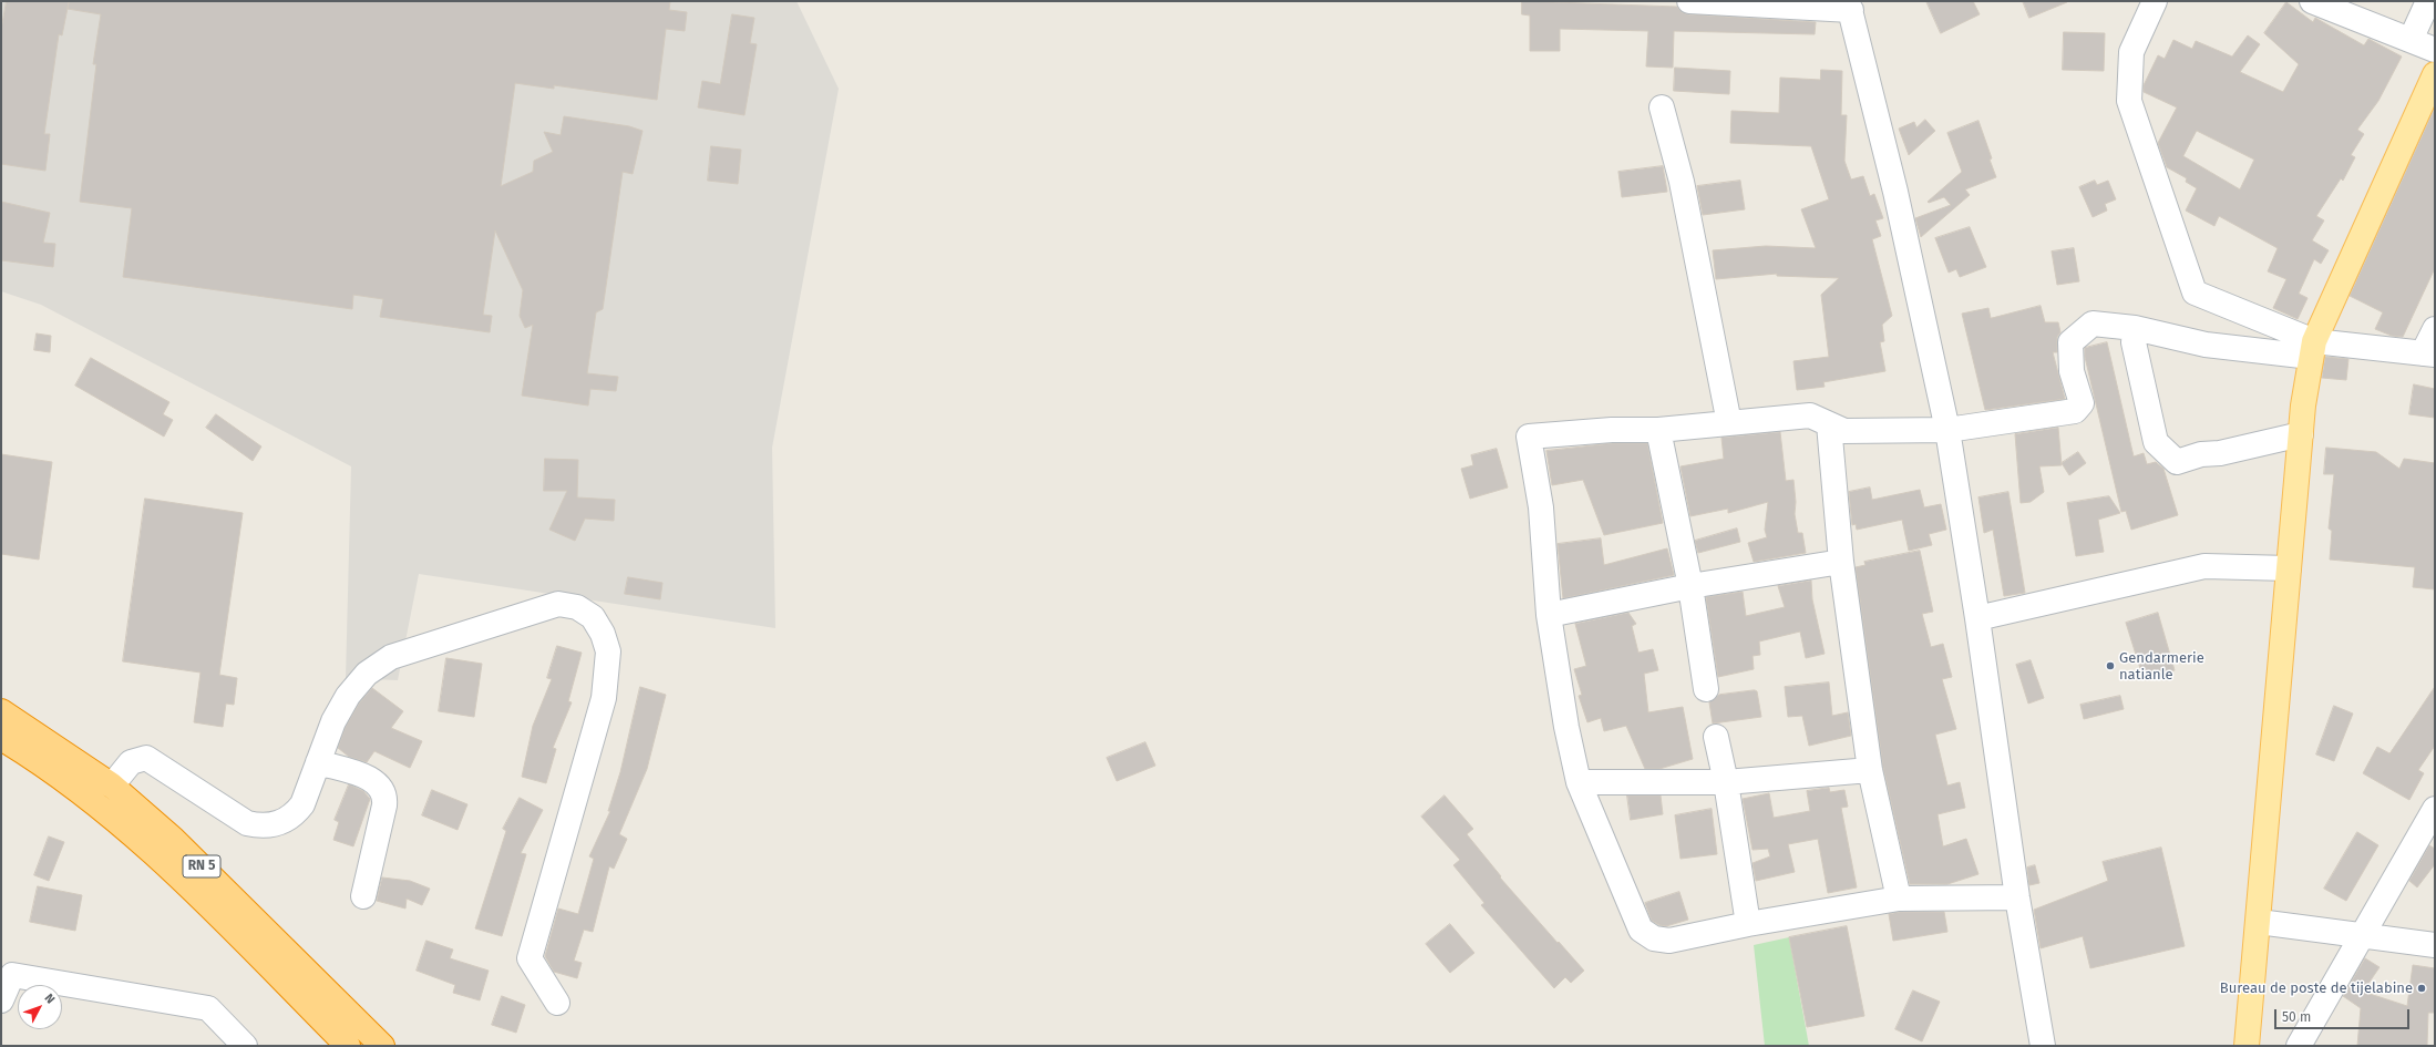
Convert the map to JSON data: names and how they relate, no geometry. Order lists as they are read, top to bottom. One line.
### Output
{"streets":{"highway":["RN 5"]},"places":["Gendarmerie natianle","Bureau de poste de tijelabine"],"scale_bar":"50 m","north":"top right"}
